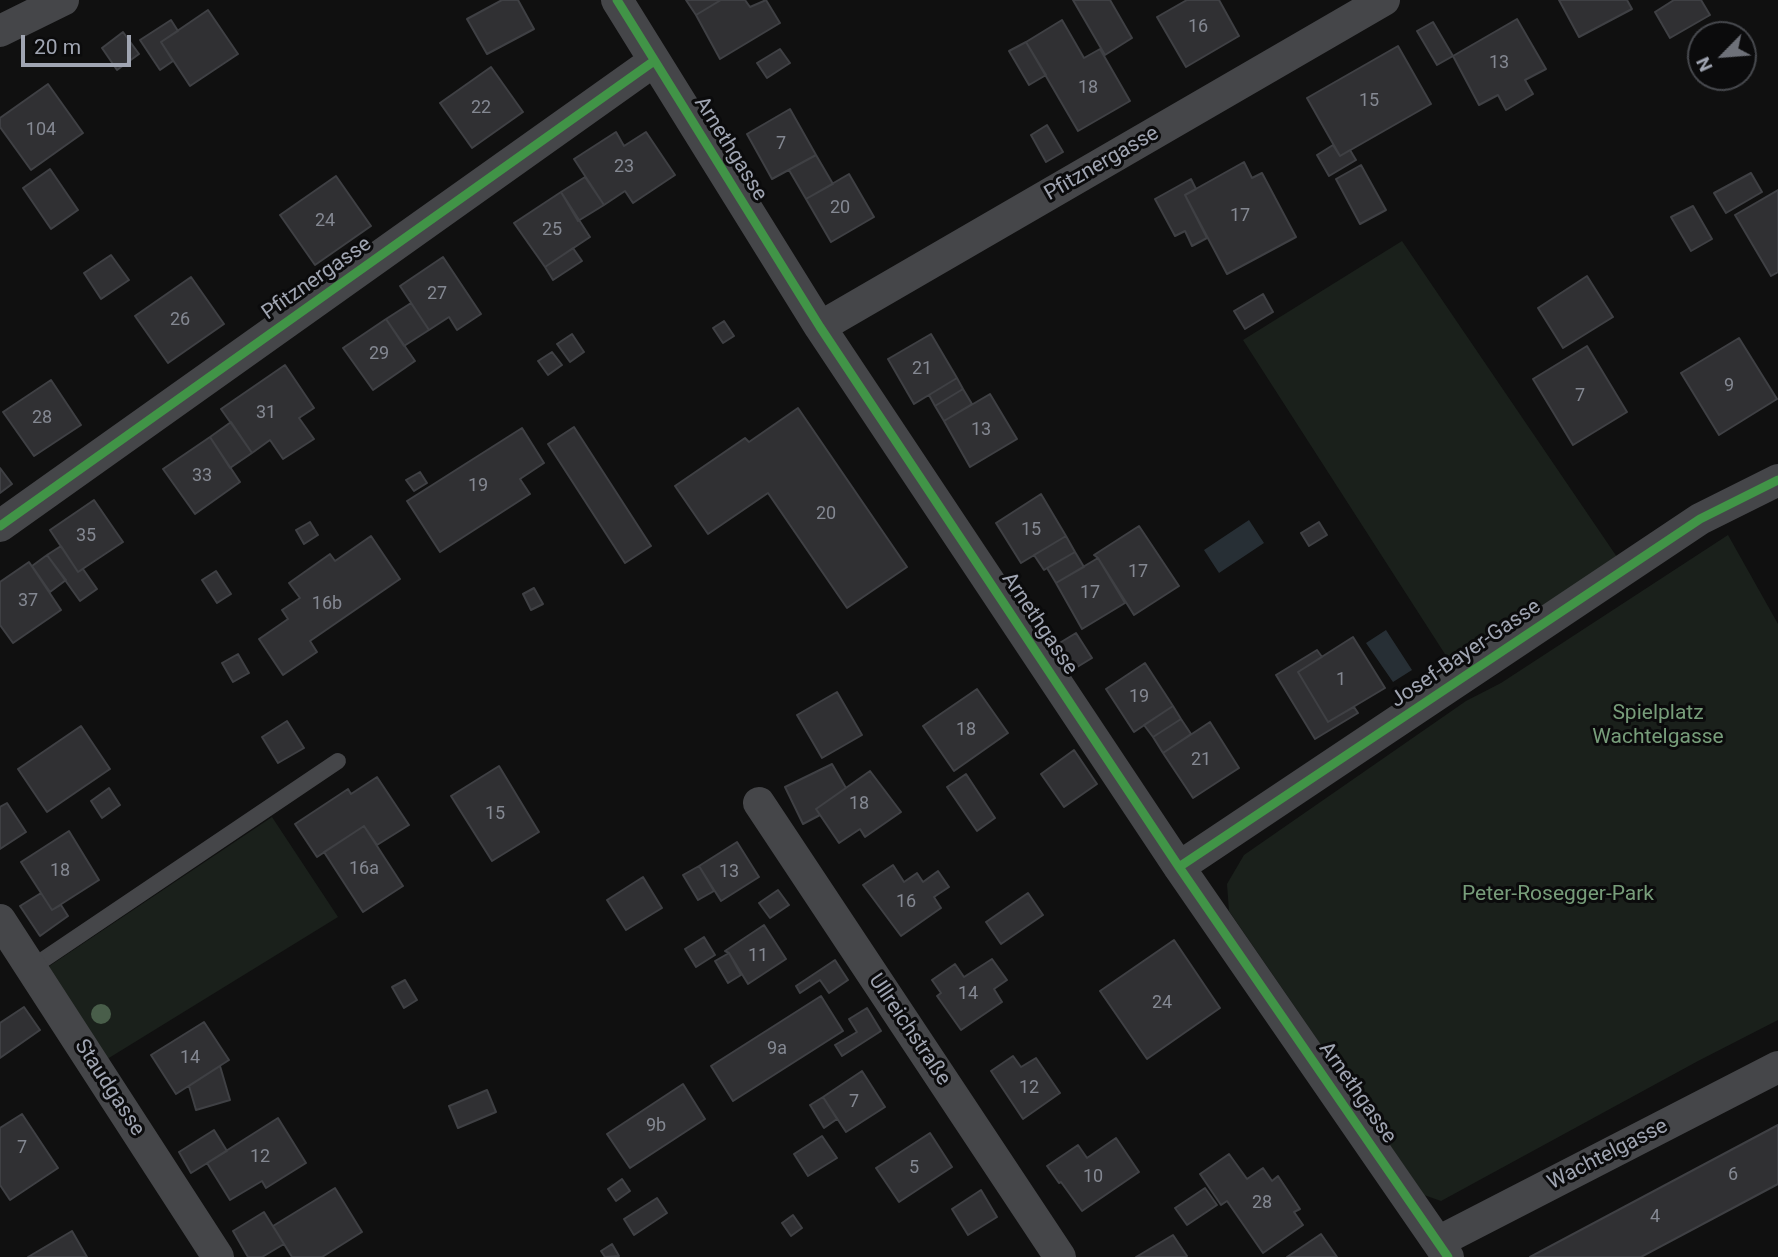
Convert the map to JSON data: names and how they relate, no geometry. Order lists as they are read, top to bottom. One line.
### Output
{"streets":{"street":["Arnethgasse","Pfitznergasse","Josef-Bayer-Gasse","Ullreichstraße","Staudgasse","Wachtelgasse"]},"crossings":[["Arnethgasse","Pfitznergasse"],["Arnethgasse","Josef-Bayer-Gasse"],["Arnethgasse","Wachtelgasse"]],"parks":["Spielplatz Wachtelgasse","Peter-Rosegger-Park"],"house_numbers":["16","13","18","15","22","104","7","23","20","17","24","25","27","26","29","21","9","7","31","28","13","33","19","20","15","35","17","17","37","16b","1","19","18","21","18","15","16a","18","13","16","11","14","24","9a","14","12","7","9b","7","12","5","6","10","28","4"],"scale_bar":"20 m","north":"bottom left"}
